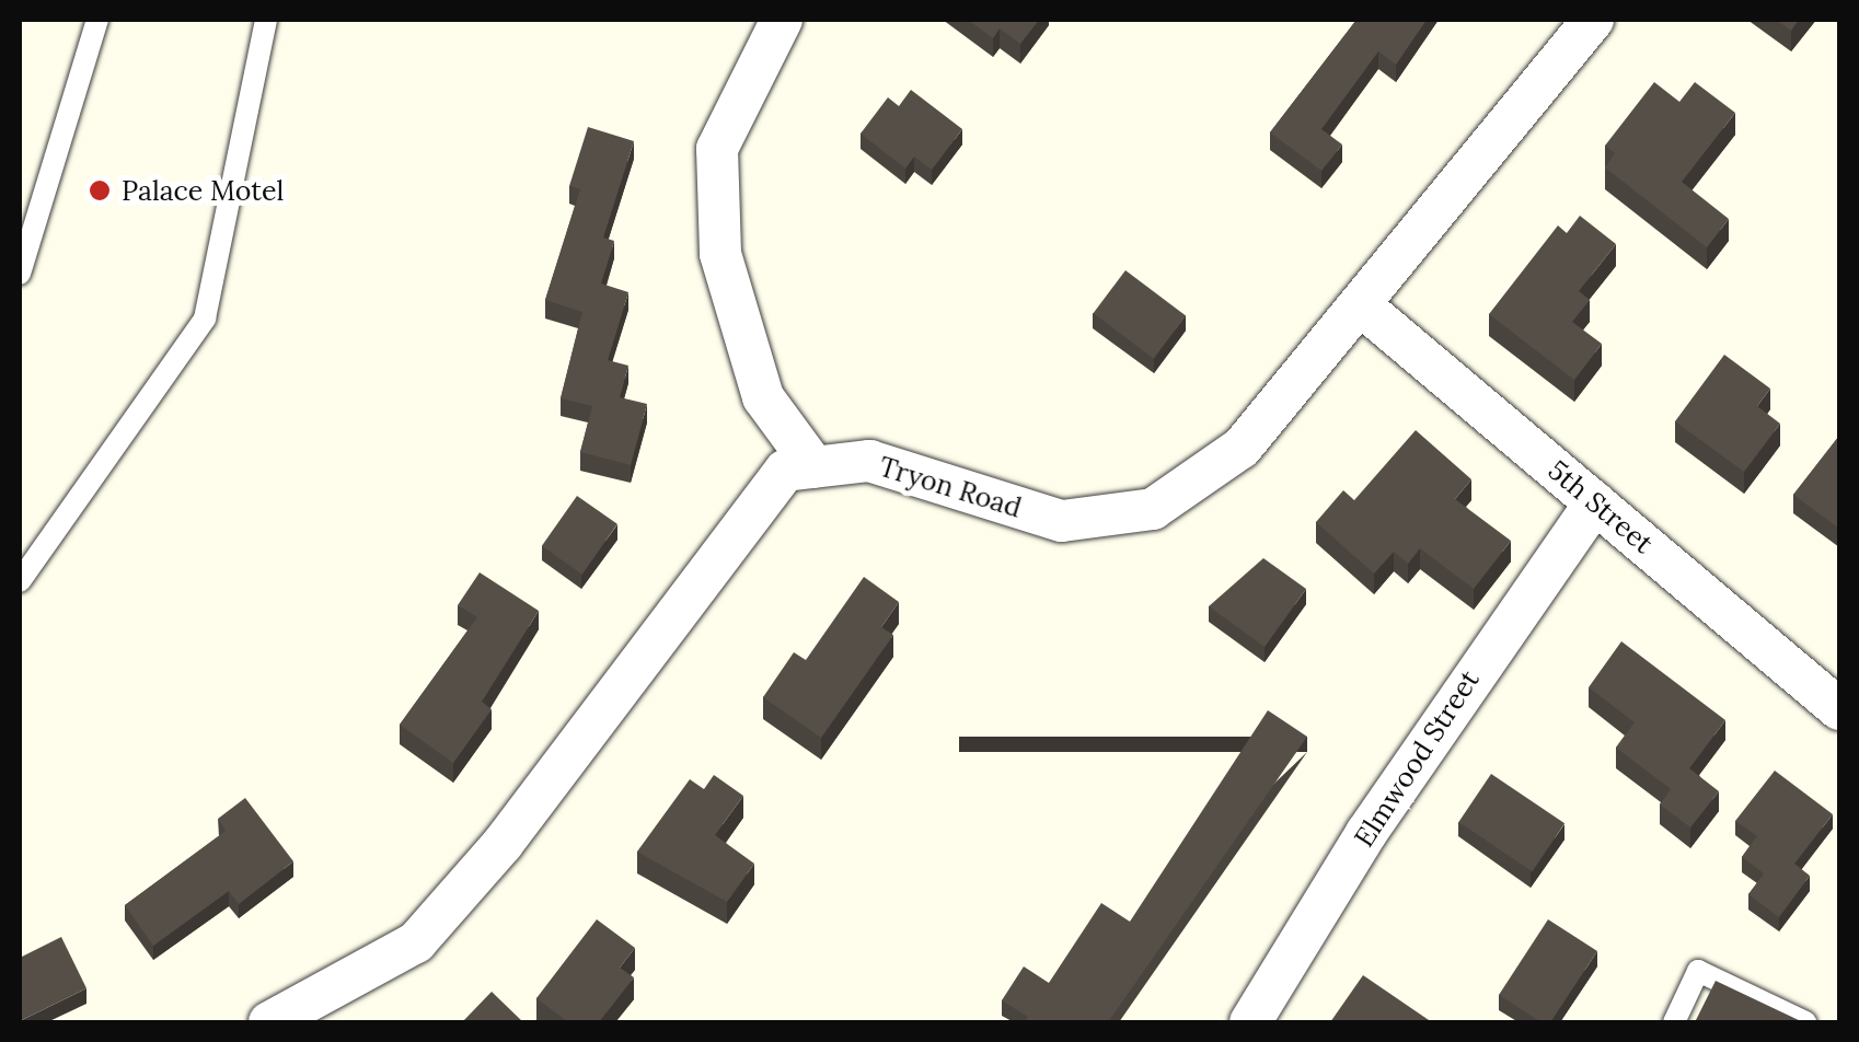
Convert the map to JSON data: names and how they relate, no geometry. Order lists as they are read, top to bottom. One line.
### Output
{"streets":{"street":["Tryon Road","5th Street","Elmwood Street"]},"crossings":[["Tryon Road","5th Street"],["5th Street","Elmwood Street"]],"places":["Palace Motel"]}
